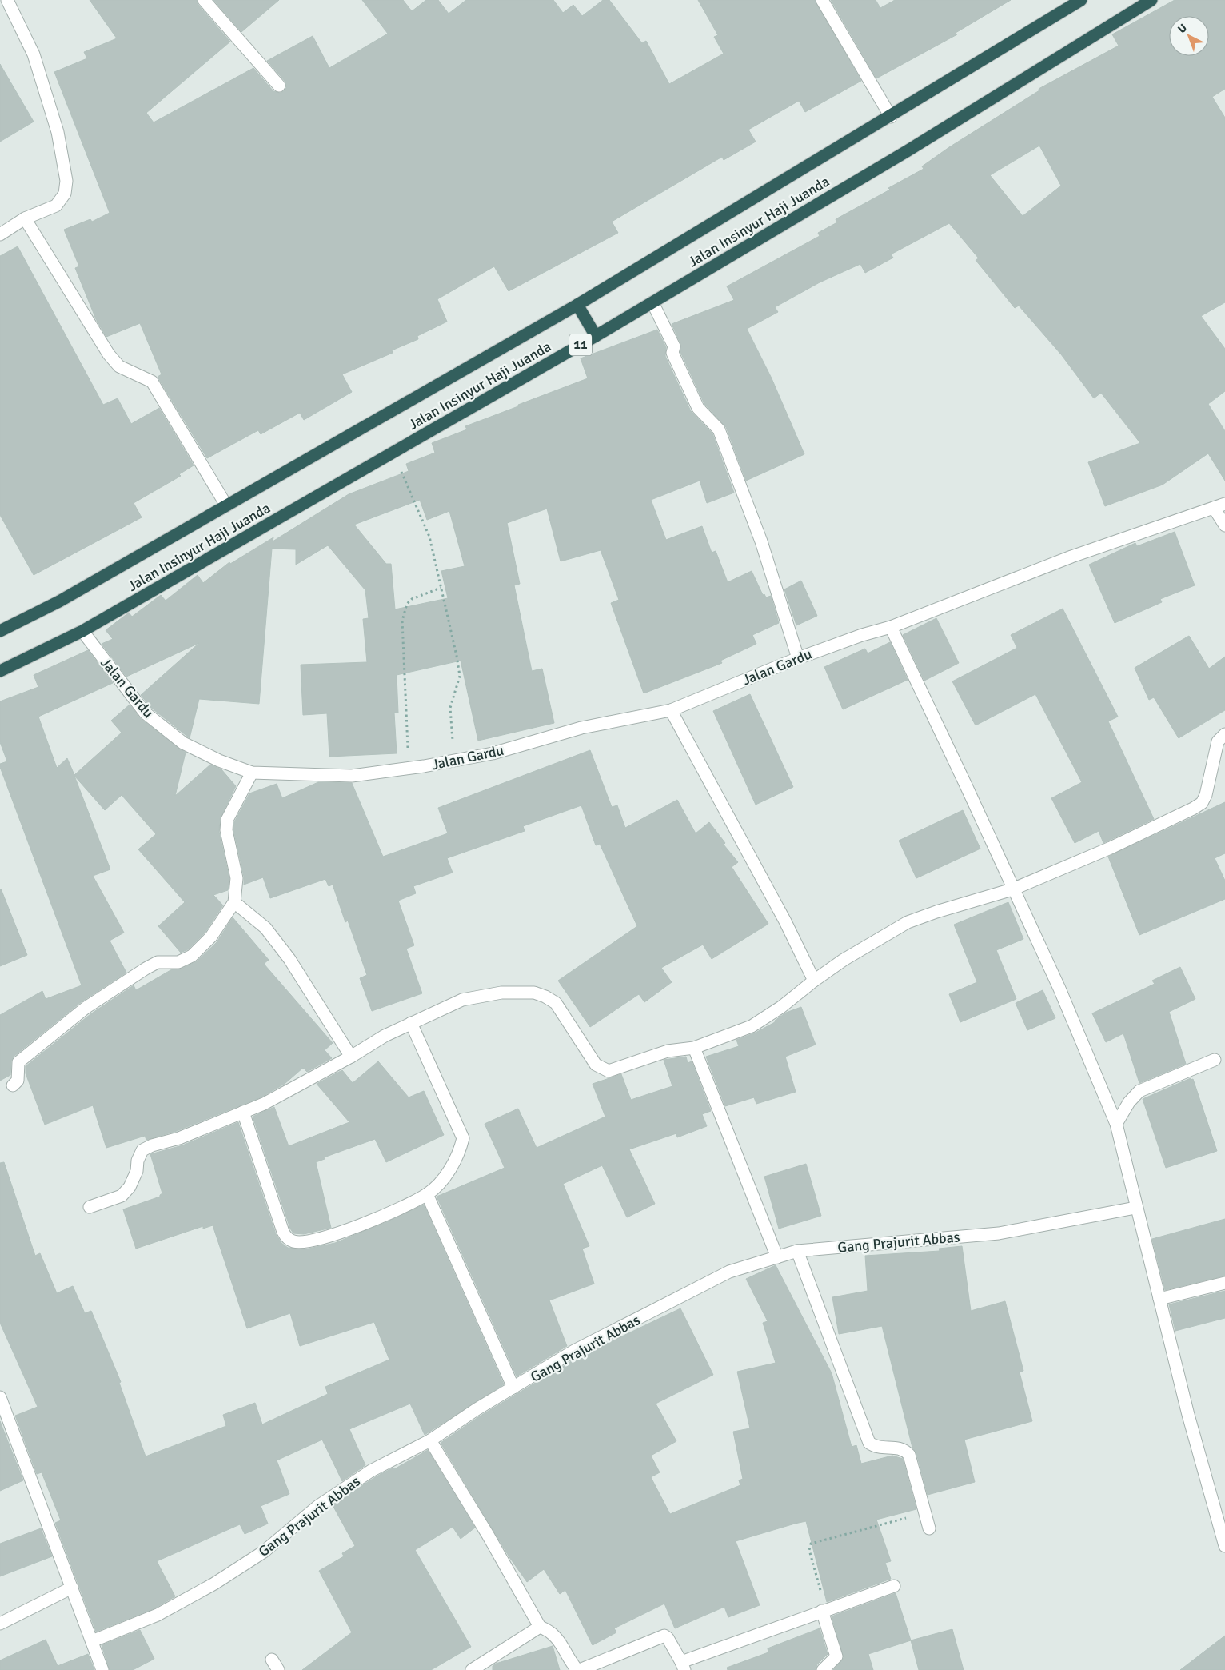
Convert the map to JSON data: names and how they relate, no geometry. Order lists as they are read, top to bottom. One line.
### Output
{"streets":{"highway":["Jalan Insinyur Haji Juanda","11"],"street":["Jalan Gardu","Gang Prajurit Abbas"]},"crossings":[["Jalan Insinyur Haji Juanda","Jalan Gardu"]],"north":"top left"}
